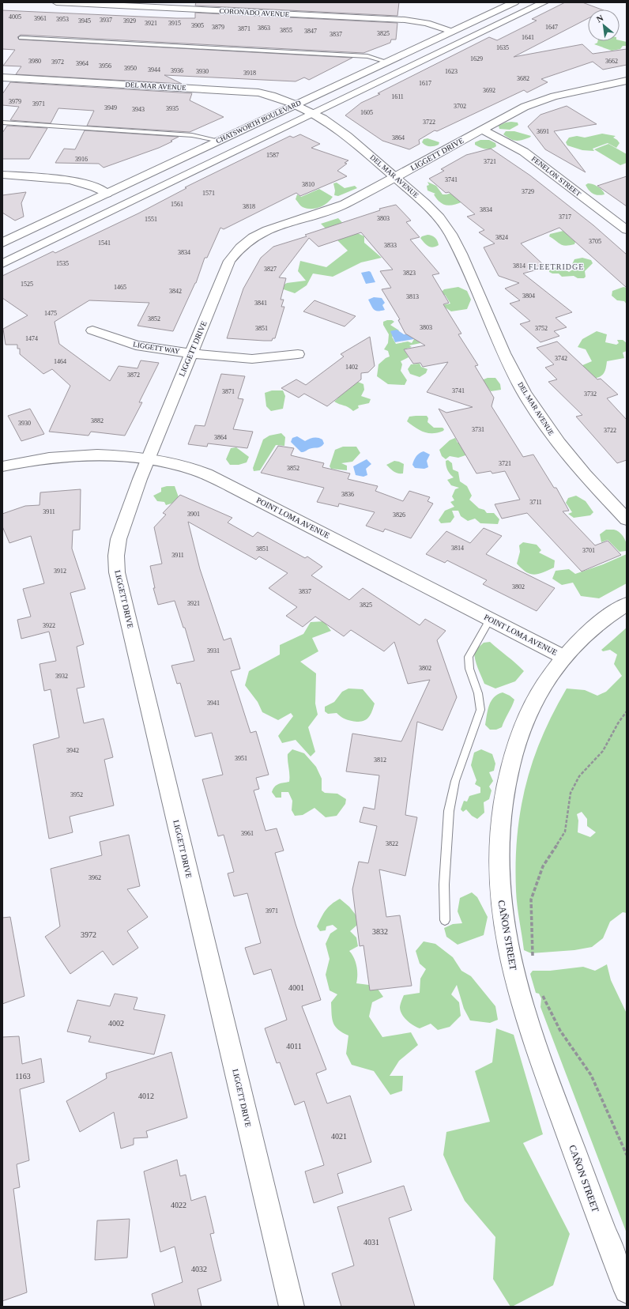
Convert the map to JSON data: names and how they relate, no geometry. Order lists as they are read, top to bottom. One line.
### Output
{"streets":{"main road":["DEL MAR AVENUE","CHATSWORTH BOULEVARD","POINT LOMA AVENUE","CAÑON STREET"],"street":["CORONADO AVENUE","LIGGETT DRIVE","FENELON STREET","LIGGETT WAY"]},"crossings":[["CORONADO AVENUE","CHATSWORTH BOULEVARD"],["DEL MAR AVENUE","CHATSWORTH BOULEVARD"],["DEL MAR AVENUE","LIGGETT DRIVE"],["LIGGETT DRIVE","FENELON STREET"],["LIGGETT DRIVE","LIGGETT WAY"],["LIGGETT DRIVE","POINT LOMA AVENUE"],["POINT LOMA AVENUE","CAÑON STREET"]],"districts":["FLEETRIDGE"],"house_numbers":["4005","3961","3953","3937","3945","3929","3921","3915","3905","3879","1647","3863","3871","3855","3847","3825","3837","1641","1635","1629","3980","3662","3972","3964","3956","3950","3944","3936","3930","1623","3918","3682","1617","3692","1611","3979","3971","3702","3949","3935","3943","1605","3722","3691","3864","1587","3916","3721","3741","3810","3729","1571","1561","3818","3834","3717","3803","1551","3824","3705","1541","3833","3834","1535","3814","3827","3823","1525","1465","3842","3804","3813","3841","1475","3852","3803","3851","3752","1474","3742","1464","1402","3872","3741","3871","3732","3882","3930","3731","3722","3864","3721","3852","3836","3711","3911","3901","3826","3814","3851","3701","3911","3912","3802","3837","3921","3825","3922","3931","3802","3932","3941","3942","3951","3812","3952","3961","3822","3962","3971","3832","3972","4001","4002","4011","1163","4012","4021","4022","4031","4032"],"north":"top left"}
